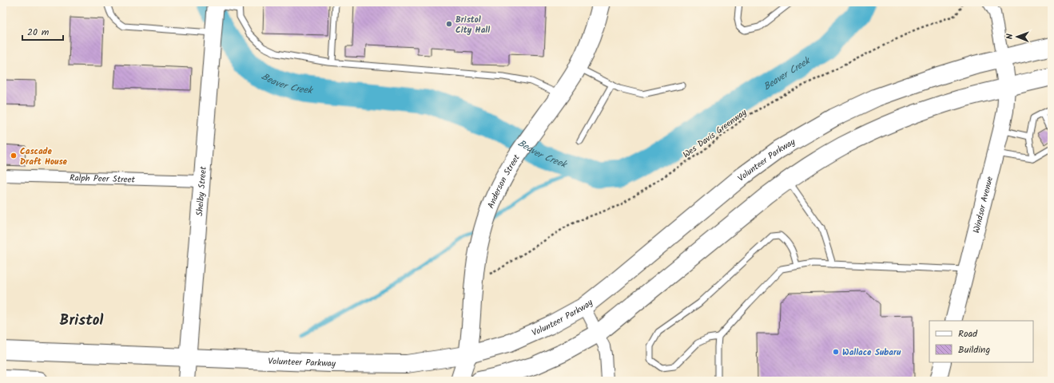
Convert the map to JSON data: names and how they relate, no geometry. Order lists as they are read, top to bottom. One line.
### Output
{"streets":{"highway":["Volunteer Parkway","Anderson Street"],"street":["Ralph Peer Street","Shelby Street","Windsor Avenue"],"path":["Wes Davis Greenway"]},"crossings":[["Wes Davis Greenway","Anderson Street"],["Volunteer Parkway","Anderson Street"],["Volunteer Parkway","Shelby Street"],["Ralph Peer Street","Shelby Street"]],"districts":["Bristol"],"water":["Beaver Creek"],"places":["Bristol City Hall","Cascade Draft House","Wallace Subaru"],"legend":["Road","Building"],"scale_bar":"20 m","north":"left"}
